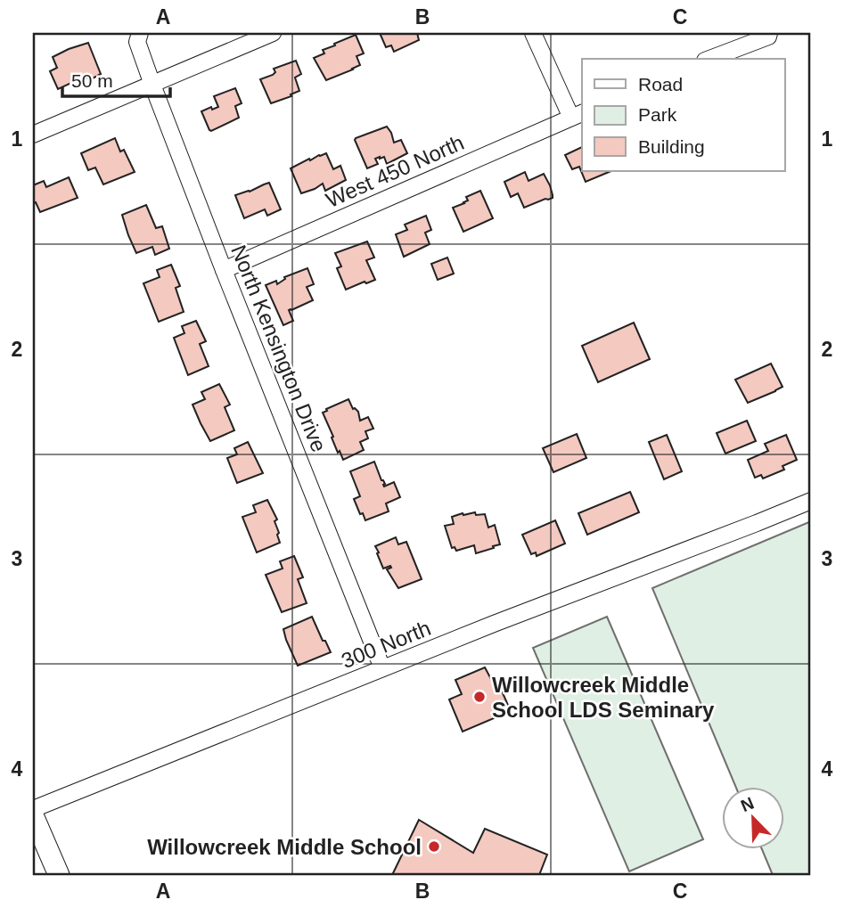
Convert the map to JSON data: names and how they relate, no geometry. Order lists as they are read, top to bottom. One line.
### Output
{"streets":{"street":["West 450 North","North Kensington Drive","300 North"]},"crossings":[["West 450 North","North Kensington Drive"],["North Kensington Drive","300 North"]],"places":["Willowcreek Middle School LDS Seminary","Willowcreek Middle School"],"legend":["Road","Park","Building"],"scale_bar":"50 m","north":"top left","grid":{"columns":["A","B","C"],"rows":["1","2","3","4"]}}
